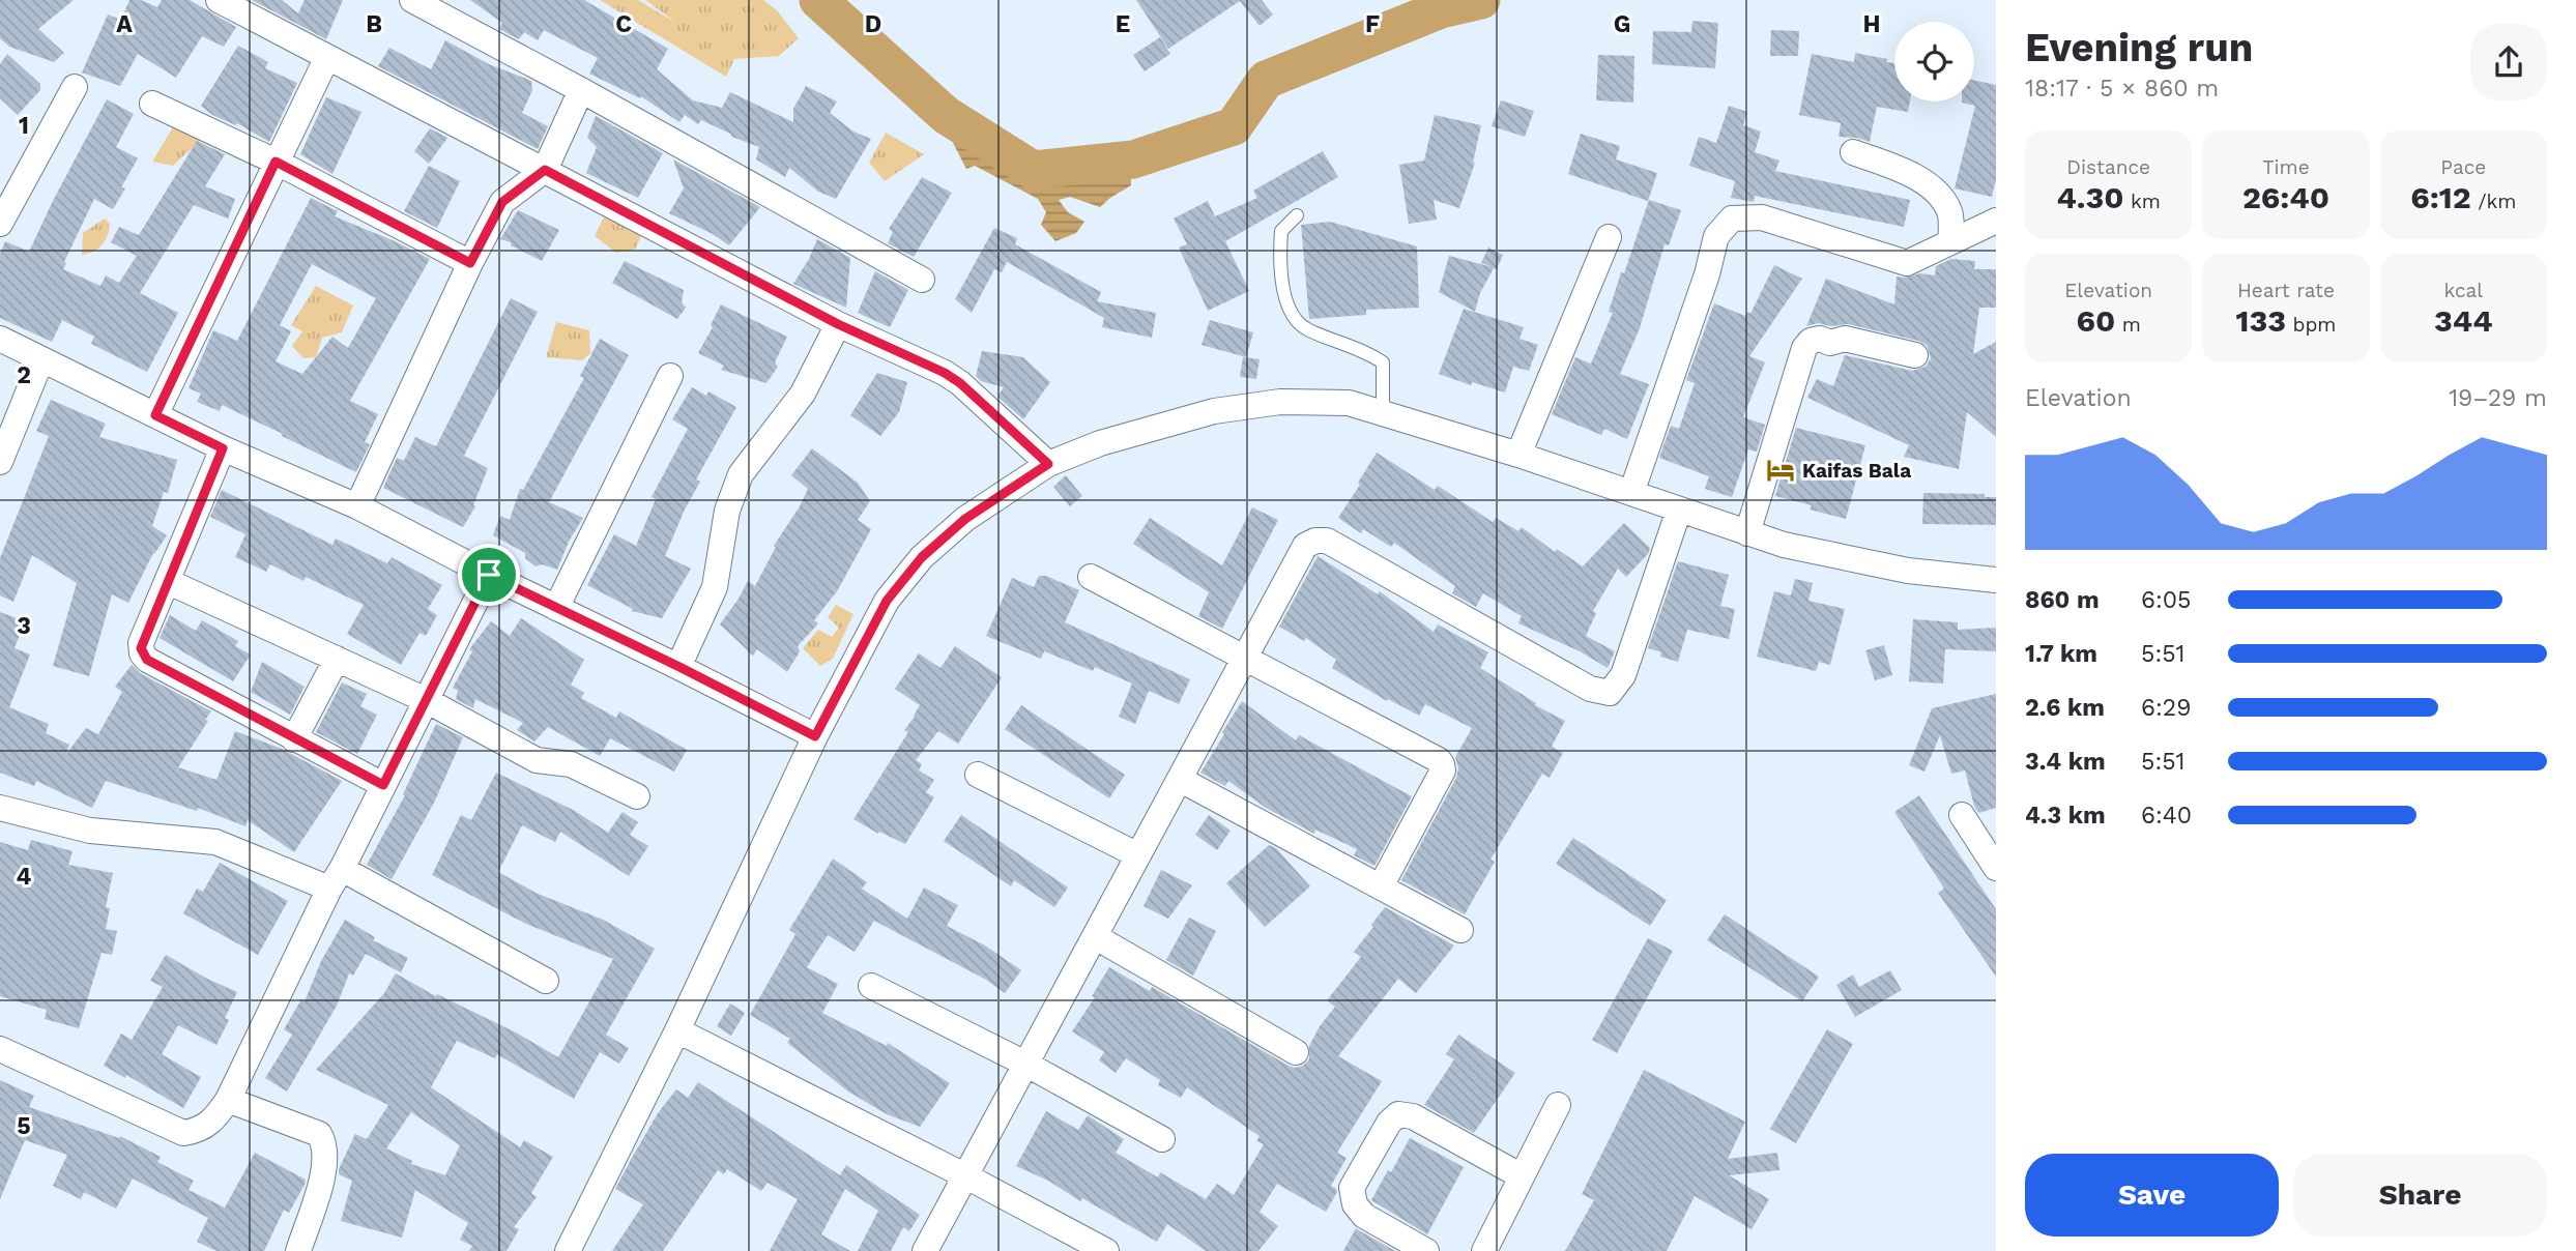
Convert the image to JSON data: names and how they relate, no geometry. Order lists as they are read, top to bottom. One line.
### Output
{"places":{"hotel":["Kaifas Bala"]},"page":{"heading":["Evening run","18:17 · 5 × 860 m"],"stats":[["Distance","4.30 km"],["Time","26:40"],["Pace","6:12 /km"],["Elevation","60 m"],["Heart rate","133 bpm"],["kcal","344"]],"chart":["Elevation","19–29 m"],"list":[{"name":"860 m","note":"6:05"},{"name":"1.7 km","note":"5:51"},{"name":"2.6 km","note":"6:29"},{"name":"3.4 km","note":"5:51"},{"name":"4.3 km","note":"6:40"}],"buttons":["Save","Share"]},"grid":{"columns":["A","B","C","D","E","F","G","H"],"rows":["1","2","3","4","5"]}}
